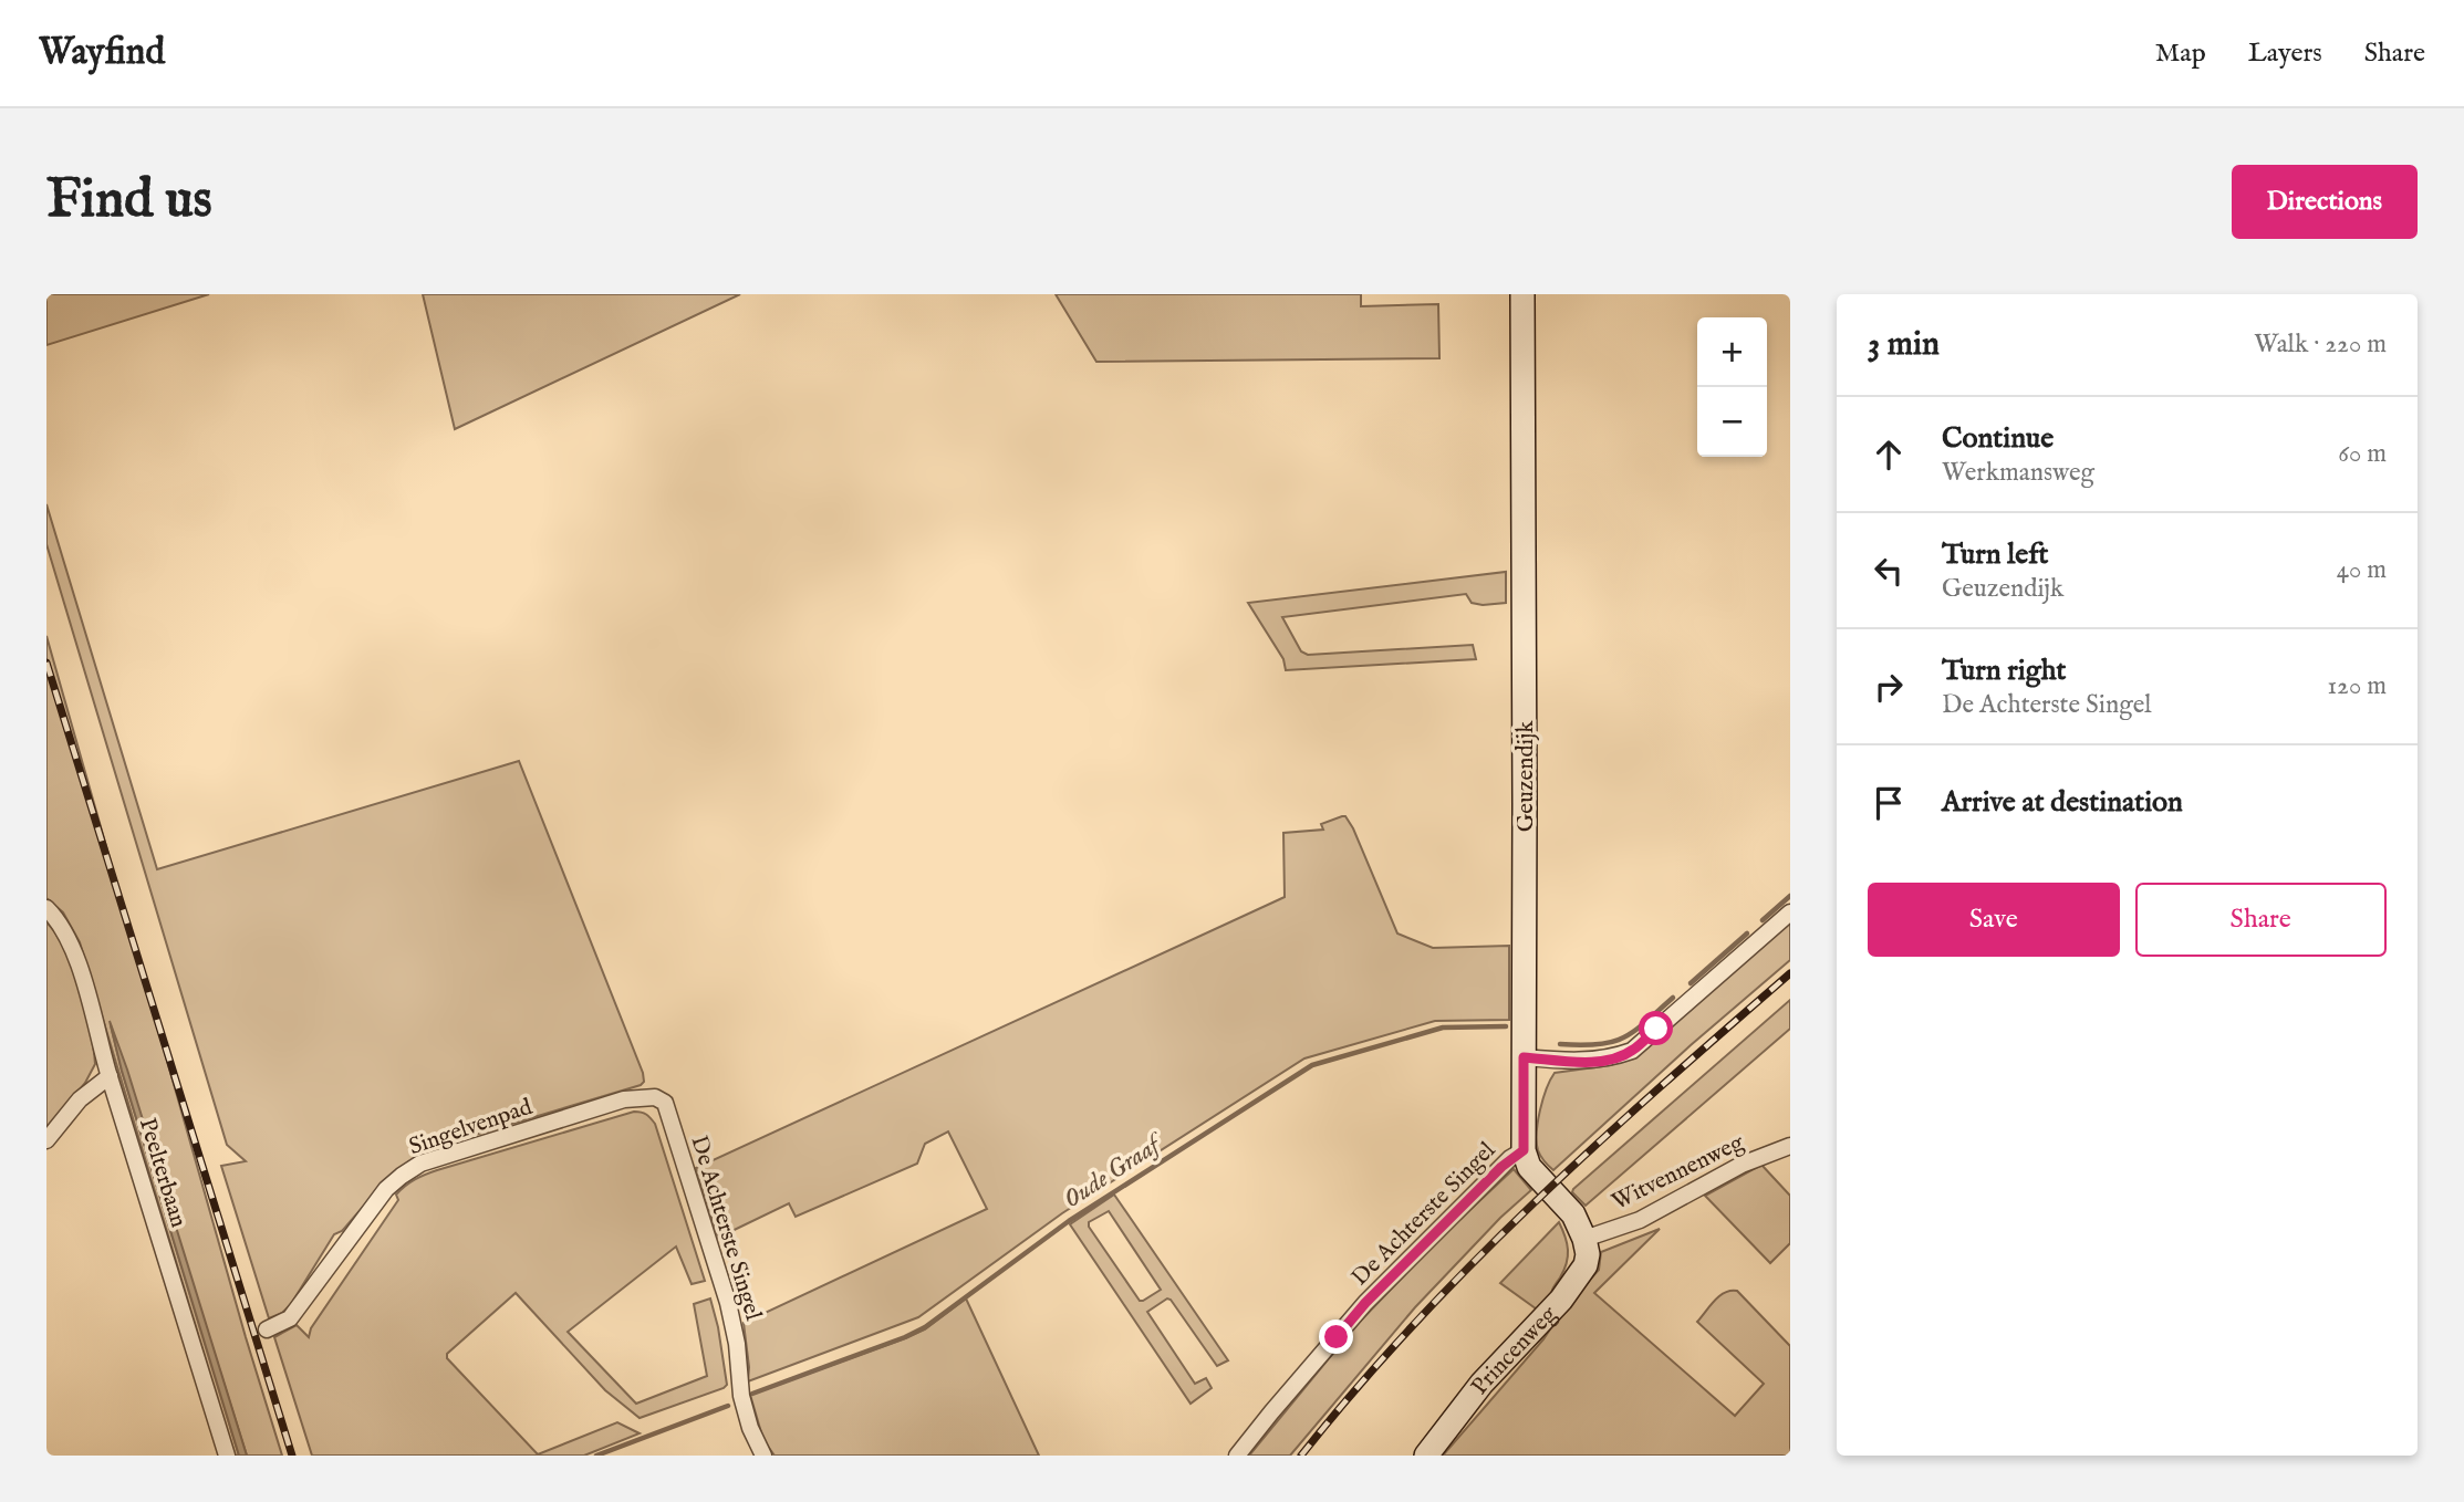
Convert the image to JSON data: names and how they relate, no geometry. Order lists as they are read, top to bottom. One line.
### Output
{"streets":{"main road":["Geuzendijk","Princenweg"],"street":["Singelvenpad","Witvennenweg","Peelterbaan","De Achterste Singel"]},"crossings":[["Geuzendijk","De Achterste Singel"],["Singelvenpad","De Achterste Singel"],["Witvennenweg","Princenweg"]],"water":["Oude Graaf"],"page":{"header":"Wayfind","nav":["Map","Layers","Share"],"buttons":["Directions",["Save","Share"]],"title":"Find us","heading":["3 min","Walk · 220 m"],"map_buttons":["+","−"],"list":[["Continue","Werkmansweg","60 m"],["Turn left","Geuzendijk","40 m"],["Turn right","De Achterste Singel","120 m"],"Arrive at destination"]}}
